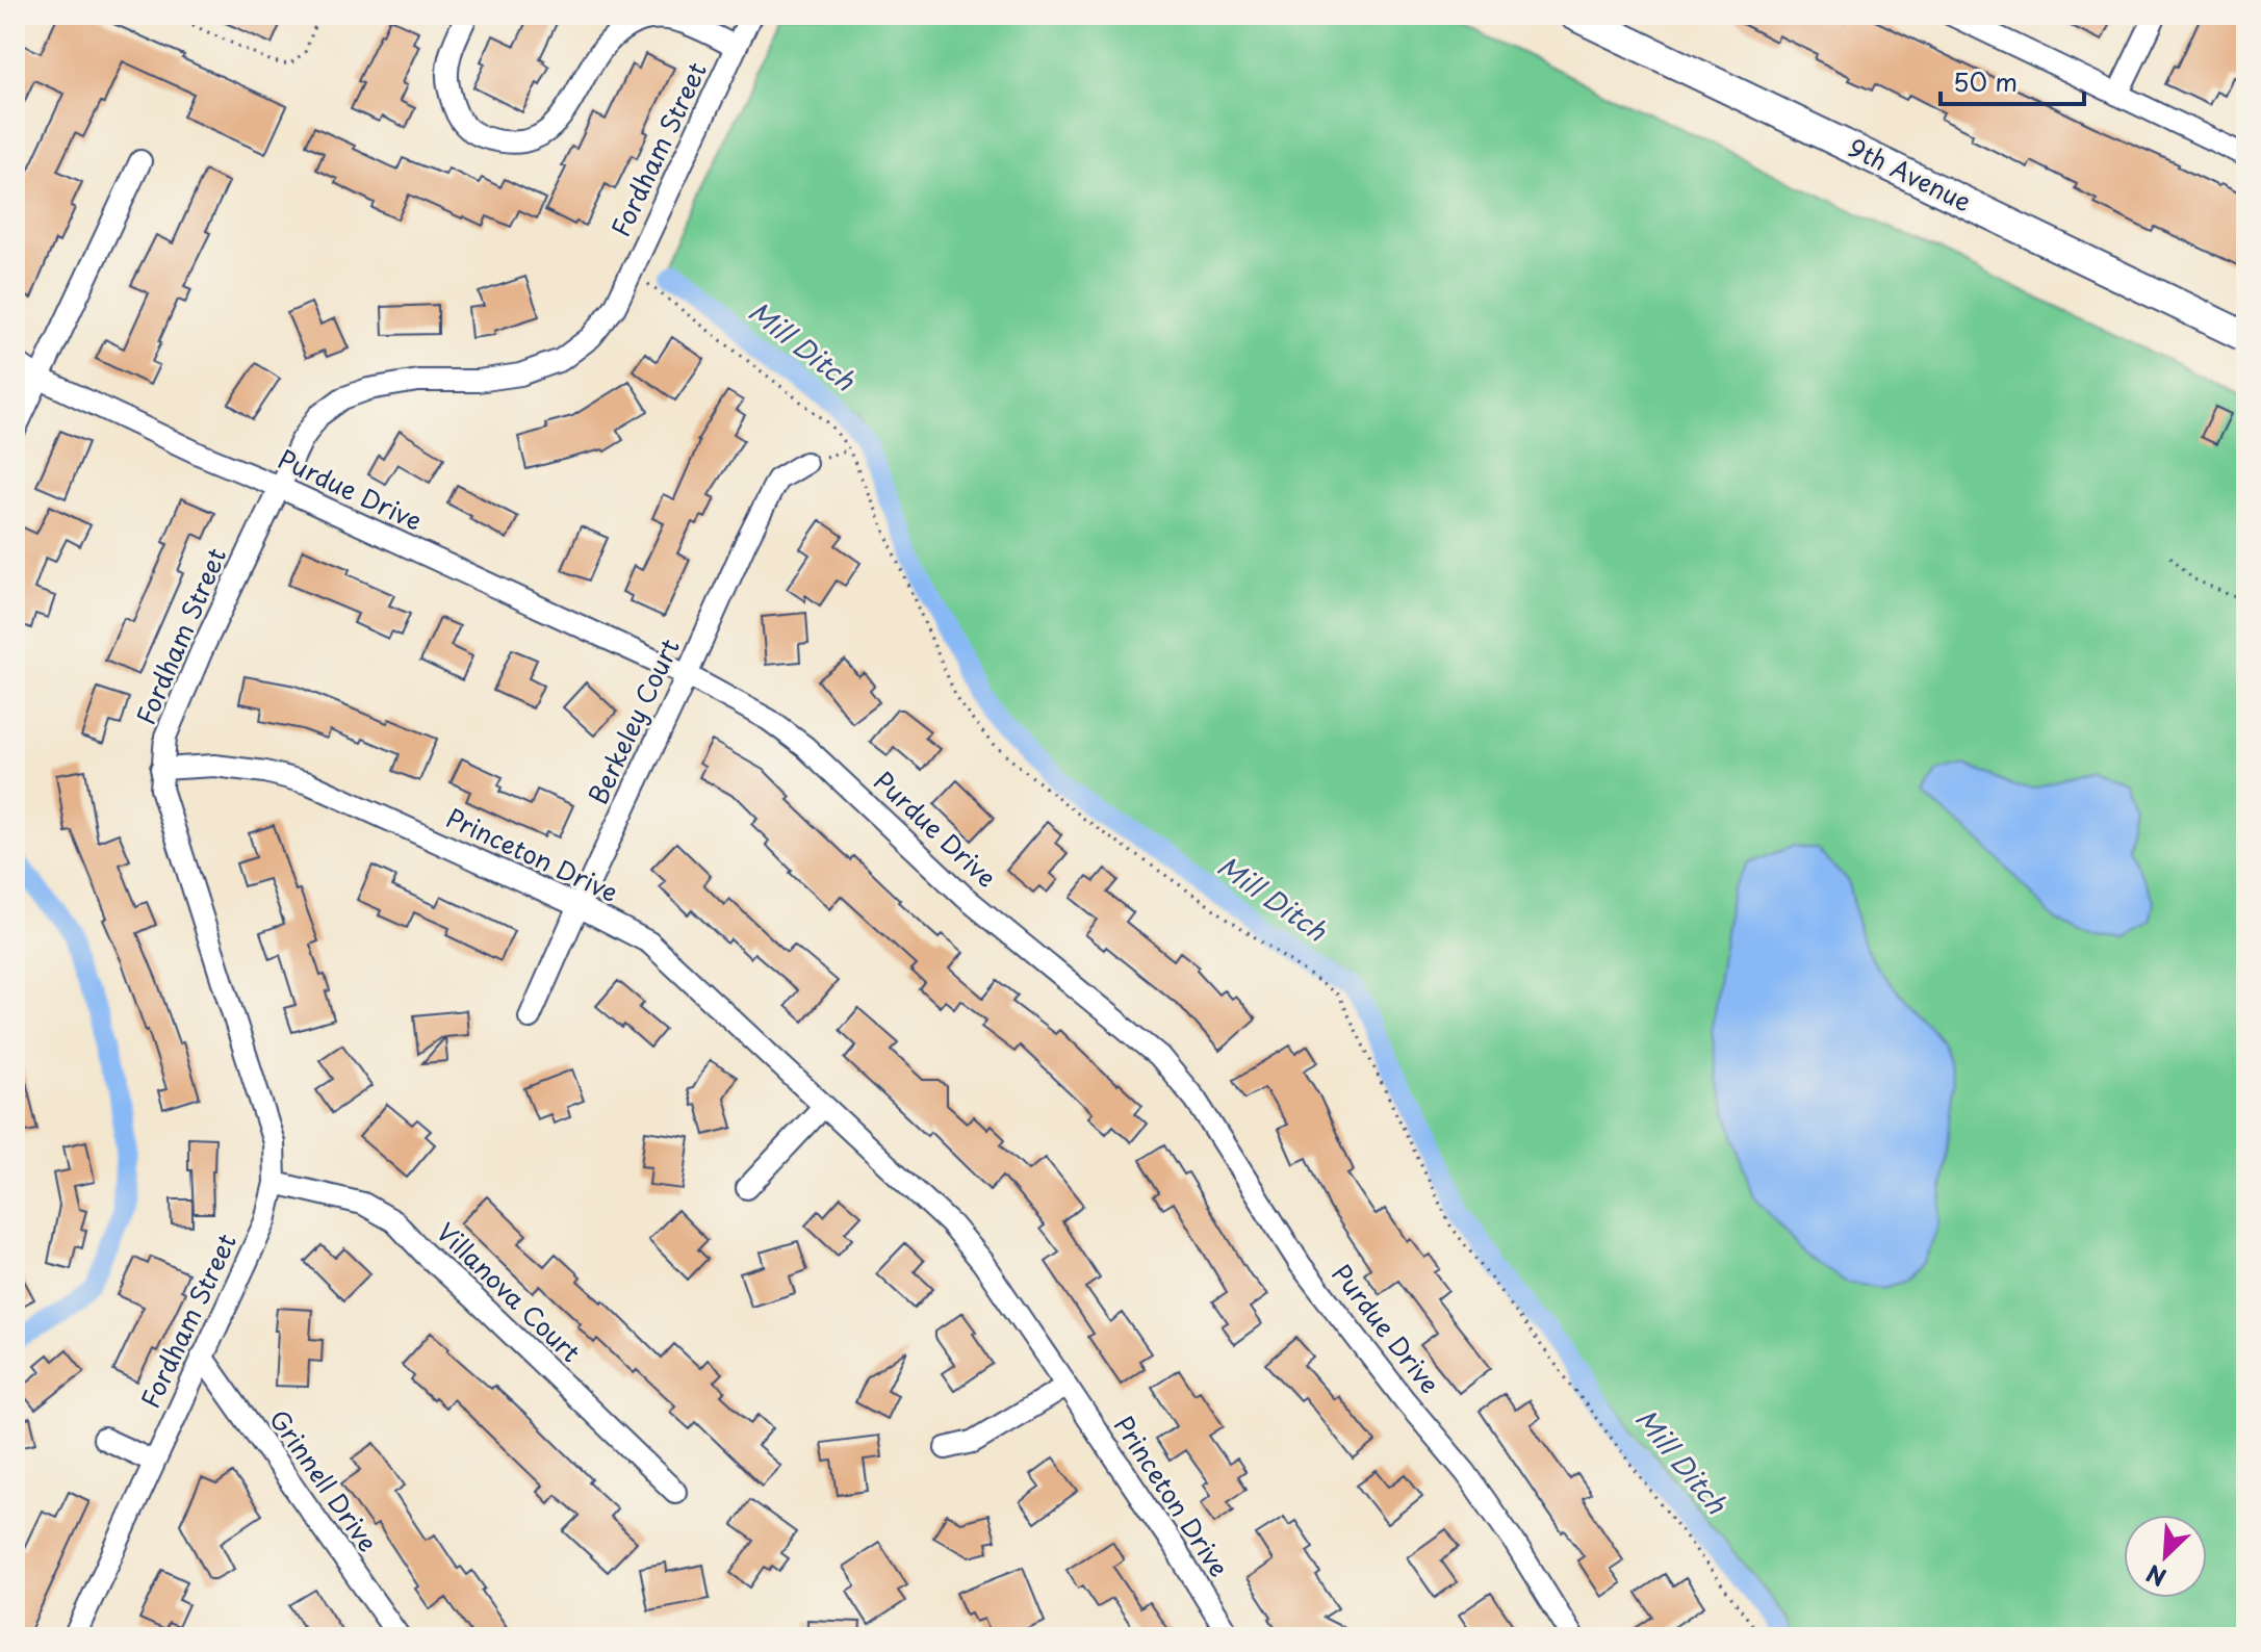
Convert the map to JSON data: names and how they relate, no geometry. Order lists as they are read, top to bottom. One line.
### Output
{"streets":{"main road":["9th Avenue"],"street":["Fordham Street","Purdue Drive","Berkeley Court","Princeton Drive","Villanova Court","Grinnell Drive"]},"crossings":[["Fordham Street","Purdue Drive"],["Fordham Street","Princeton Drive"],["Fordham Street","Villanova Court"],["Fordham Street","Grinnell Drive"],["Purdue Drive","Berkeley Court"],["Berkeley Court","Princeton Drive"]],"water":["Mill Ditch"],"scale_bar":"50 m","north":"bottom left"}
